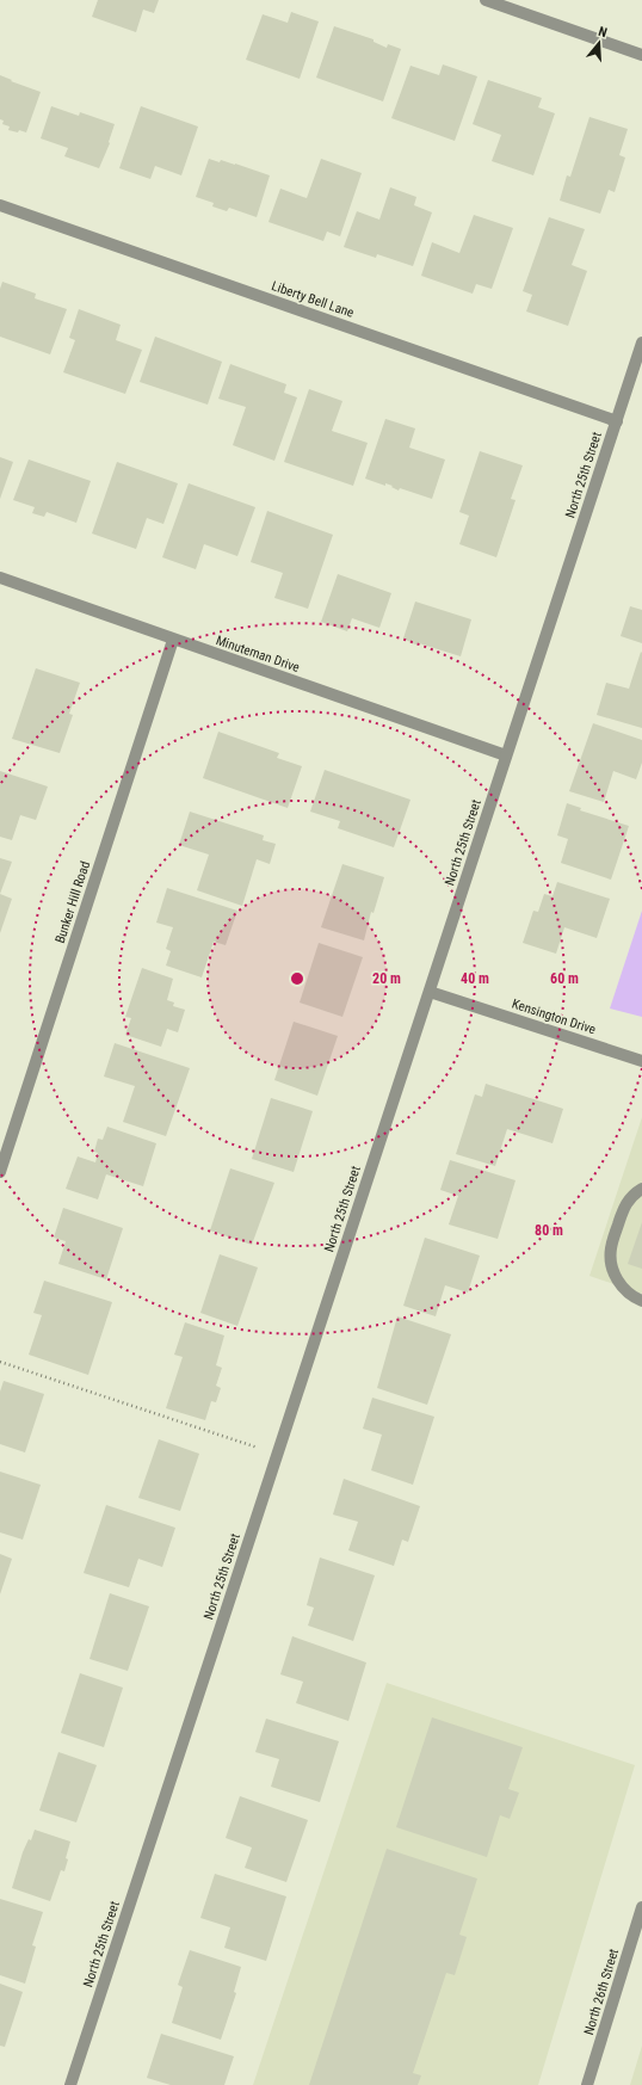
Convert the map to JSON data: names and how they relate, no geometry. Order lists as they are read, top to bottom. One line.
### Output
{"streets":{"street":["Liberty Bell Lane","North 25th Street","Minuteman Drive","Bunker Hill Road","Kensington Drive","North 26th Street"]},"crossings":[["Liberty Bell Lane","North 25th Street"],["North 25th Street","Minuteman Drive"],["North 25th Street","Kensington Drive"],["Minuteman Drive","Bunker Hill Road"]],"north":"top","rings":["20 m","40 m","60 m","80 m"]}
